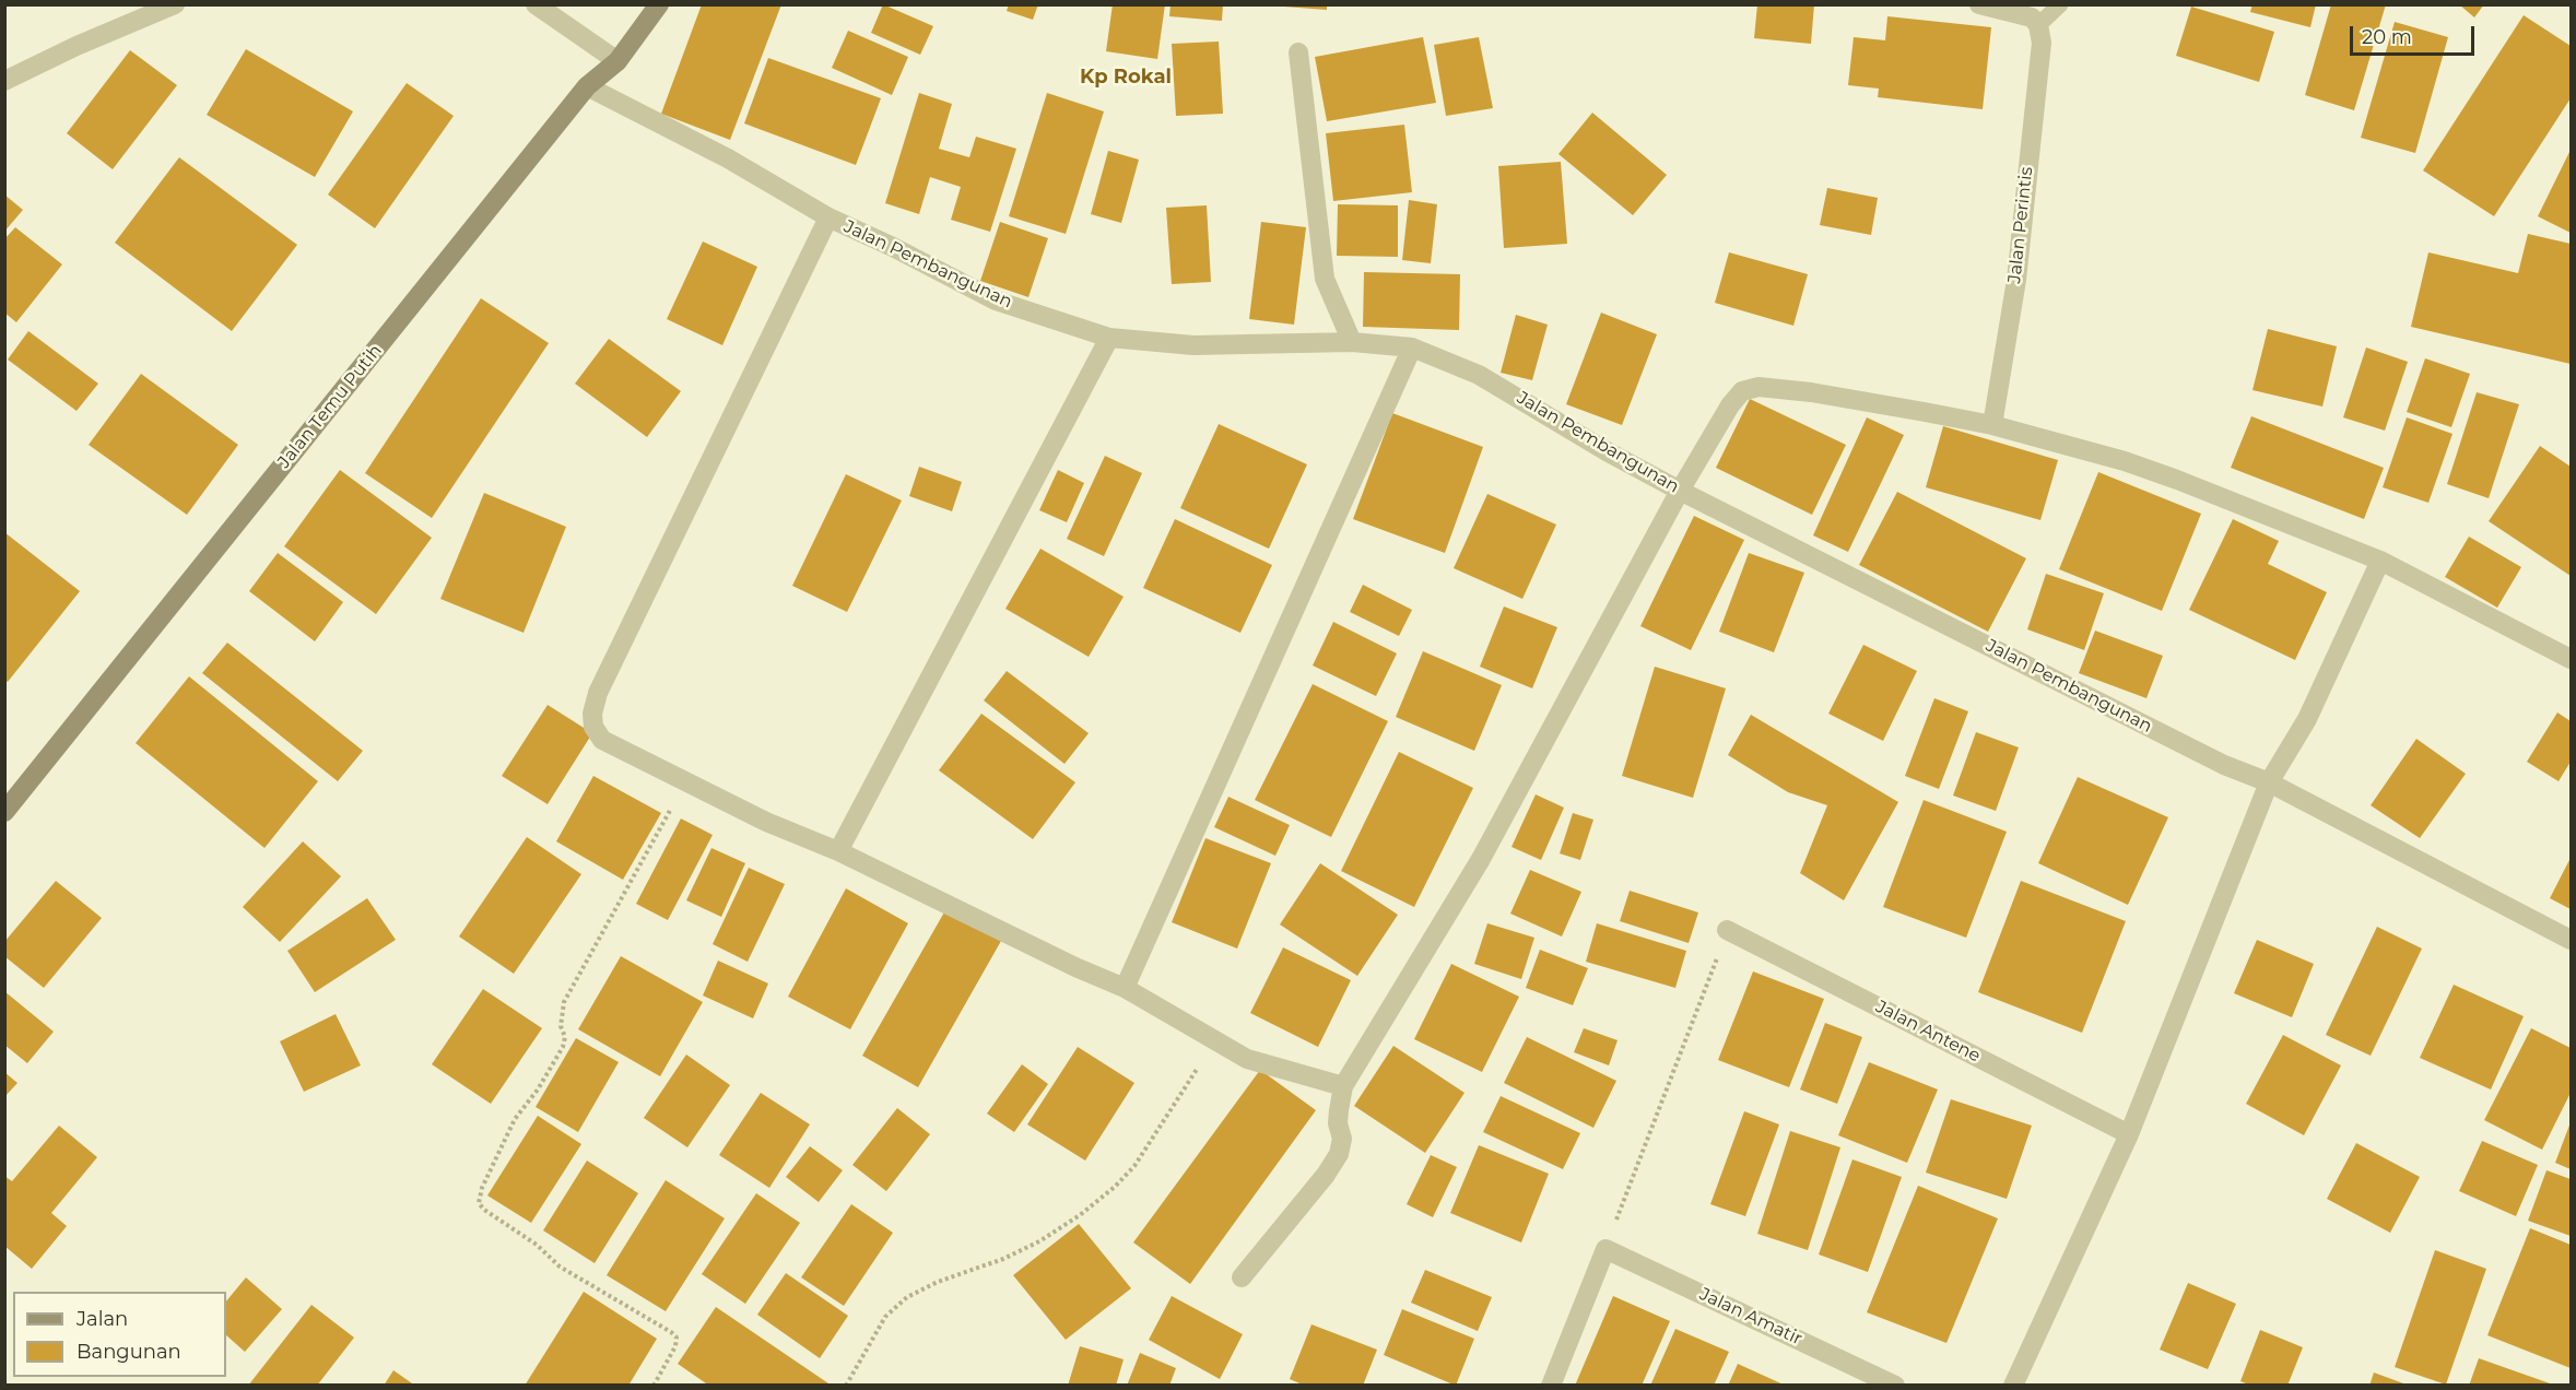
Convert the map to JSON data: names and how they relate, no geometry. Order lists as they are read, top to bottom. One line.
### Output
{"streets":{"street":["Jalan Perintis","Jalan Pembangunan","Jalan Temu Putih","Jalan Antene","Jalan Amatir"]},"crossings":[["Jalan Pembangunan","Jalan Temu Putih"]],"districts":["Kp Rokal"],"legend":["Jalan","Bangunan"],"scale_bar":"20 m"}
